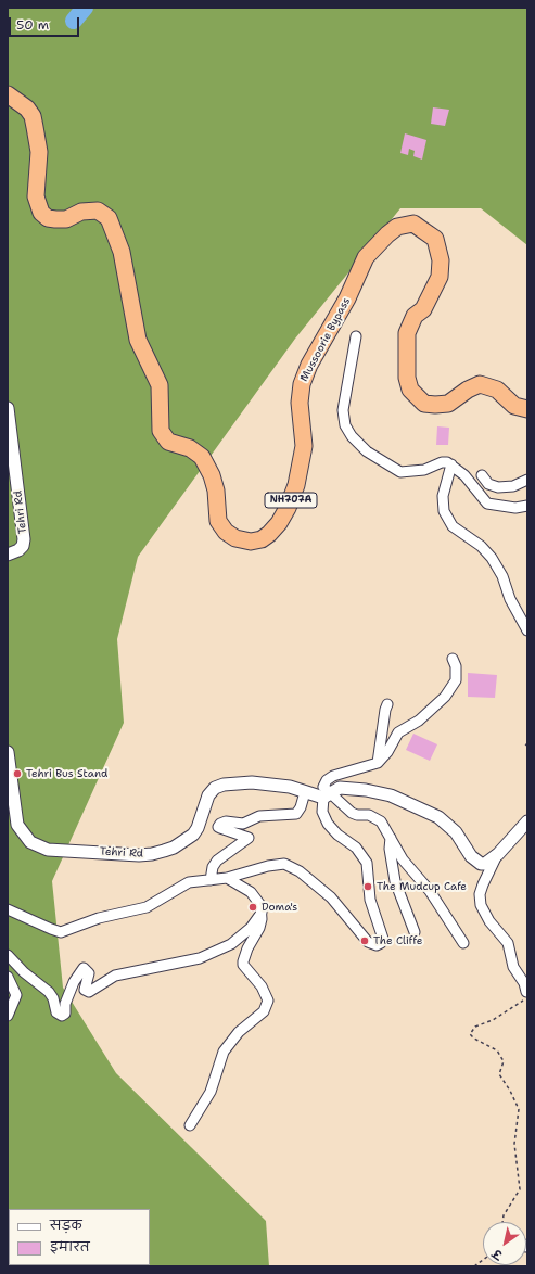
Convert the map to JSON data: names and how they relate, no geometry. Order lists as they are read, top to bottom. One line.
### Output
{"streets":{"highway":["Mussoorie Bypass","NH707A"],"street":["Tehri Rd"]},"places":["Tehri Bus Stand","The Mudcup Cafe","Doma's","The Cliffe"],"legend":["सड़क","इमारत"],"scale_bar":"50 m","north":"bottom left"}
